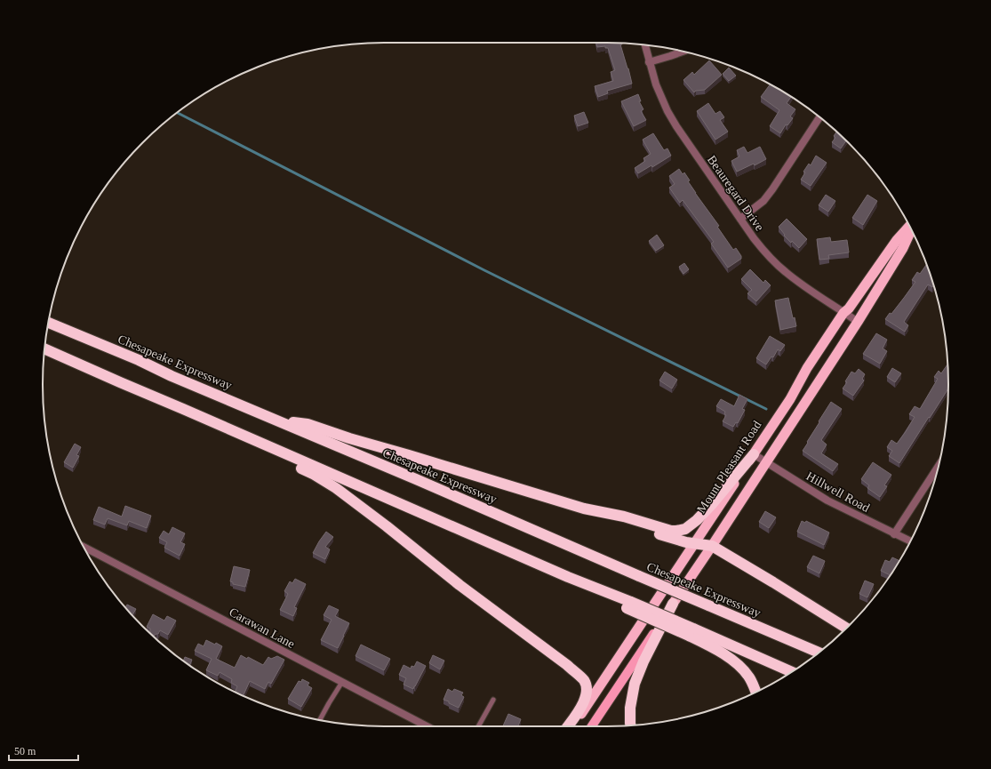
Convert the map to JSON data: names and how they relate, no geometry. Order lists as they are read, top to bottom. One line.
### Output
{"streets":{"highway":["Chesapeake Expressway","Mount Pleasant Road"],"street":["Beauregard Drive","Hillwell Road","Carawan Lane"]},"crossings":[["Beauregard Drive","Mount Pleasant Road"],["Mount Pleasant Road","Hillwell Road"]],"scale_bar":"50 m"}
